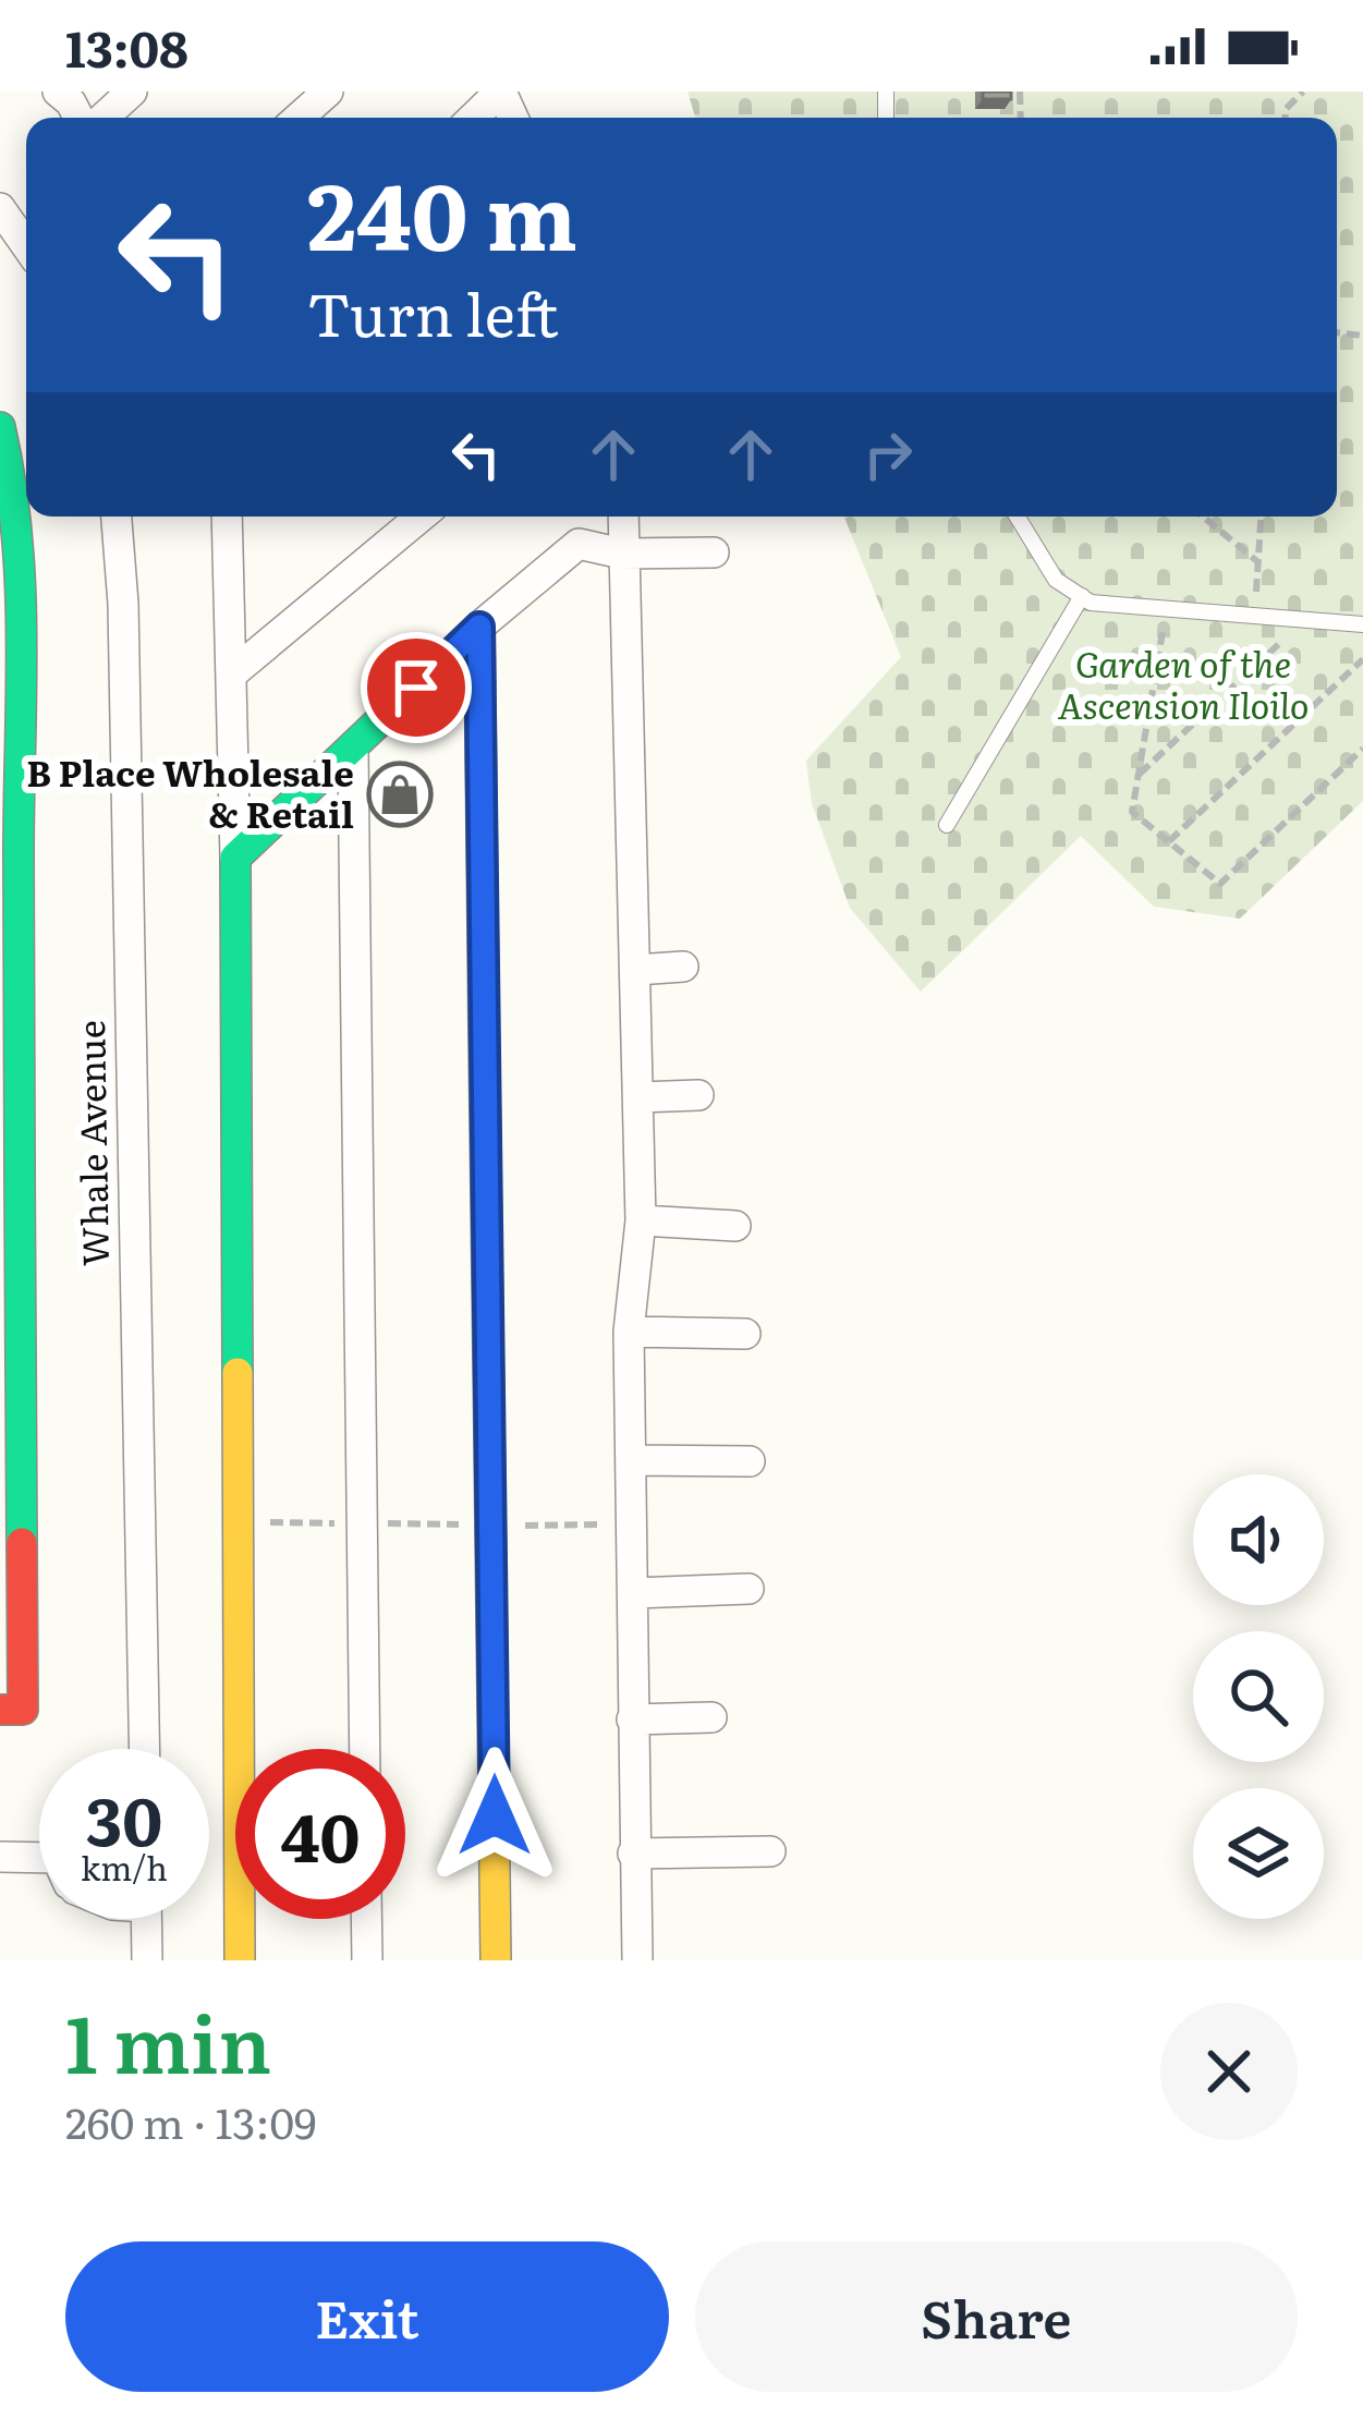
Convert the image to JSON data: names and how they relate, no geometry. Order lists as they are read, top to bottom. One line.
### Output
{"streets":{"street":["Whale Avenue"]},"parks":["Garden of the Ascension Iloilo"],"places":{"shop":["B Place Wholesale & Retail"]},"page":{"status":"13:08","turn":["240 m","Turn left"],"speed":"30 km/h","limit":"40","heading":["1 min","260 m · 13:09"],"buttons":["Exit","Share"]}}
